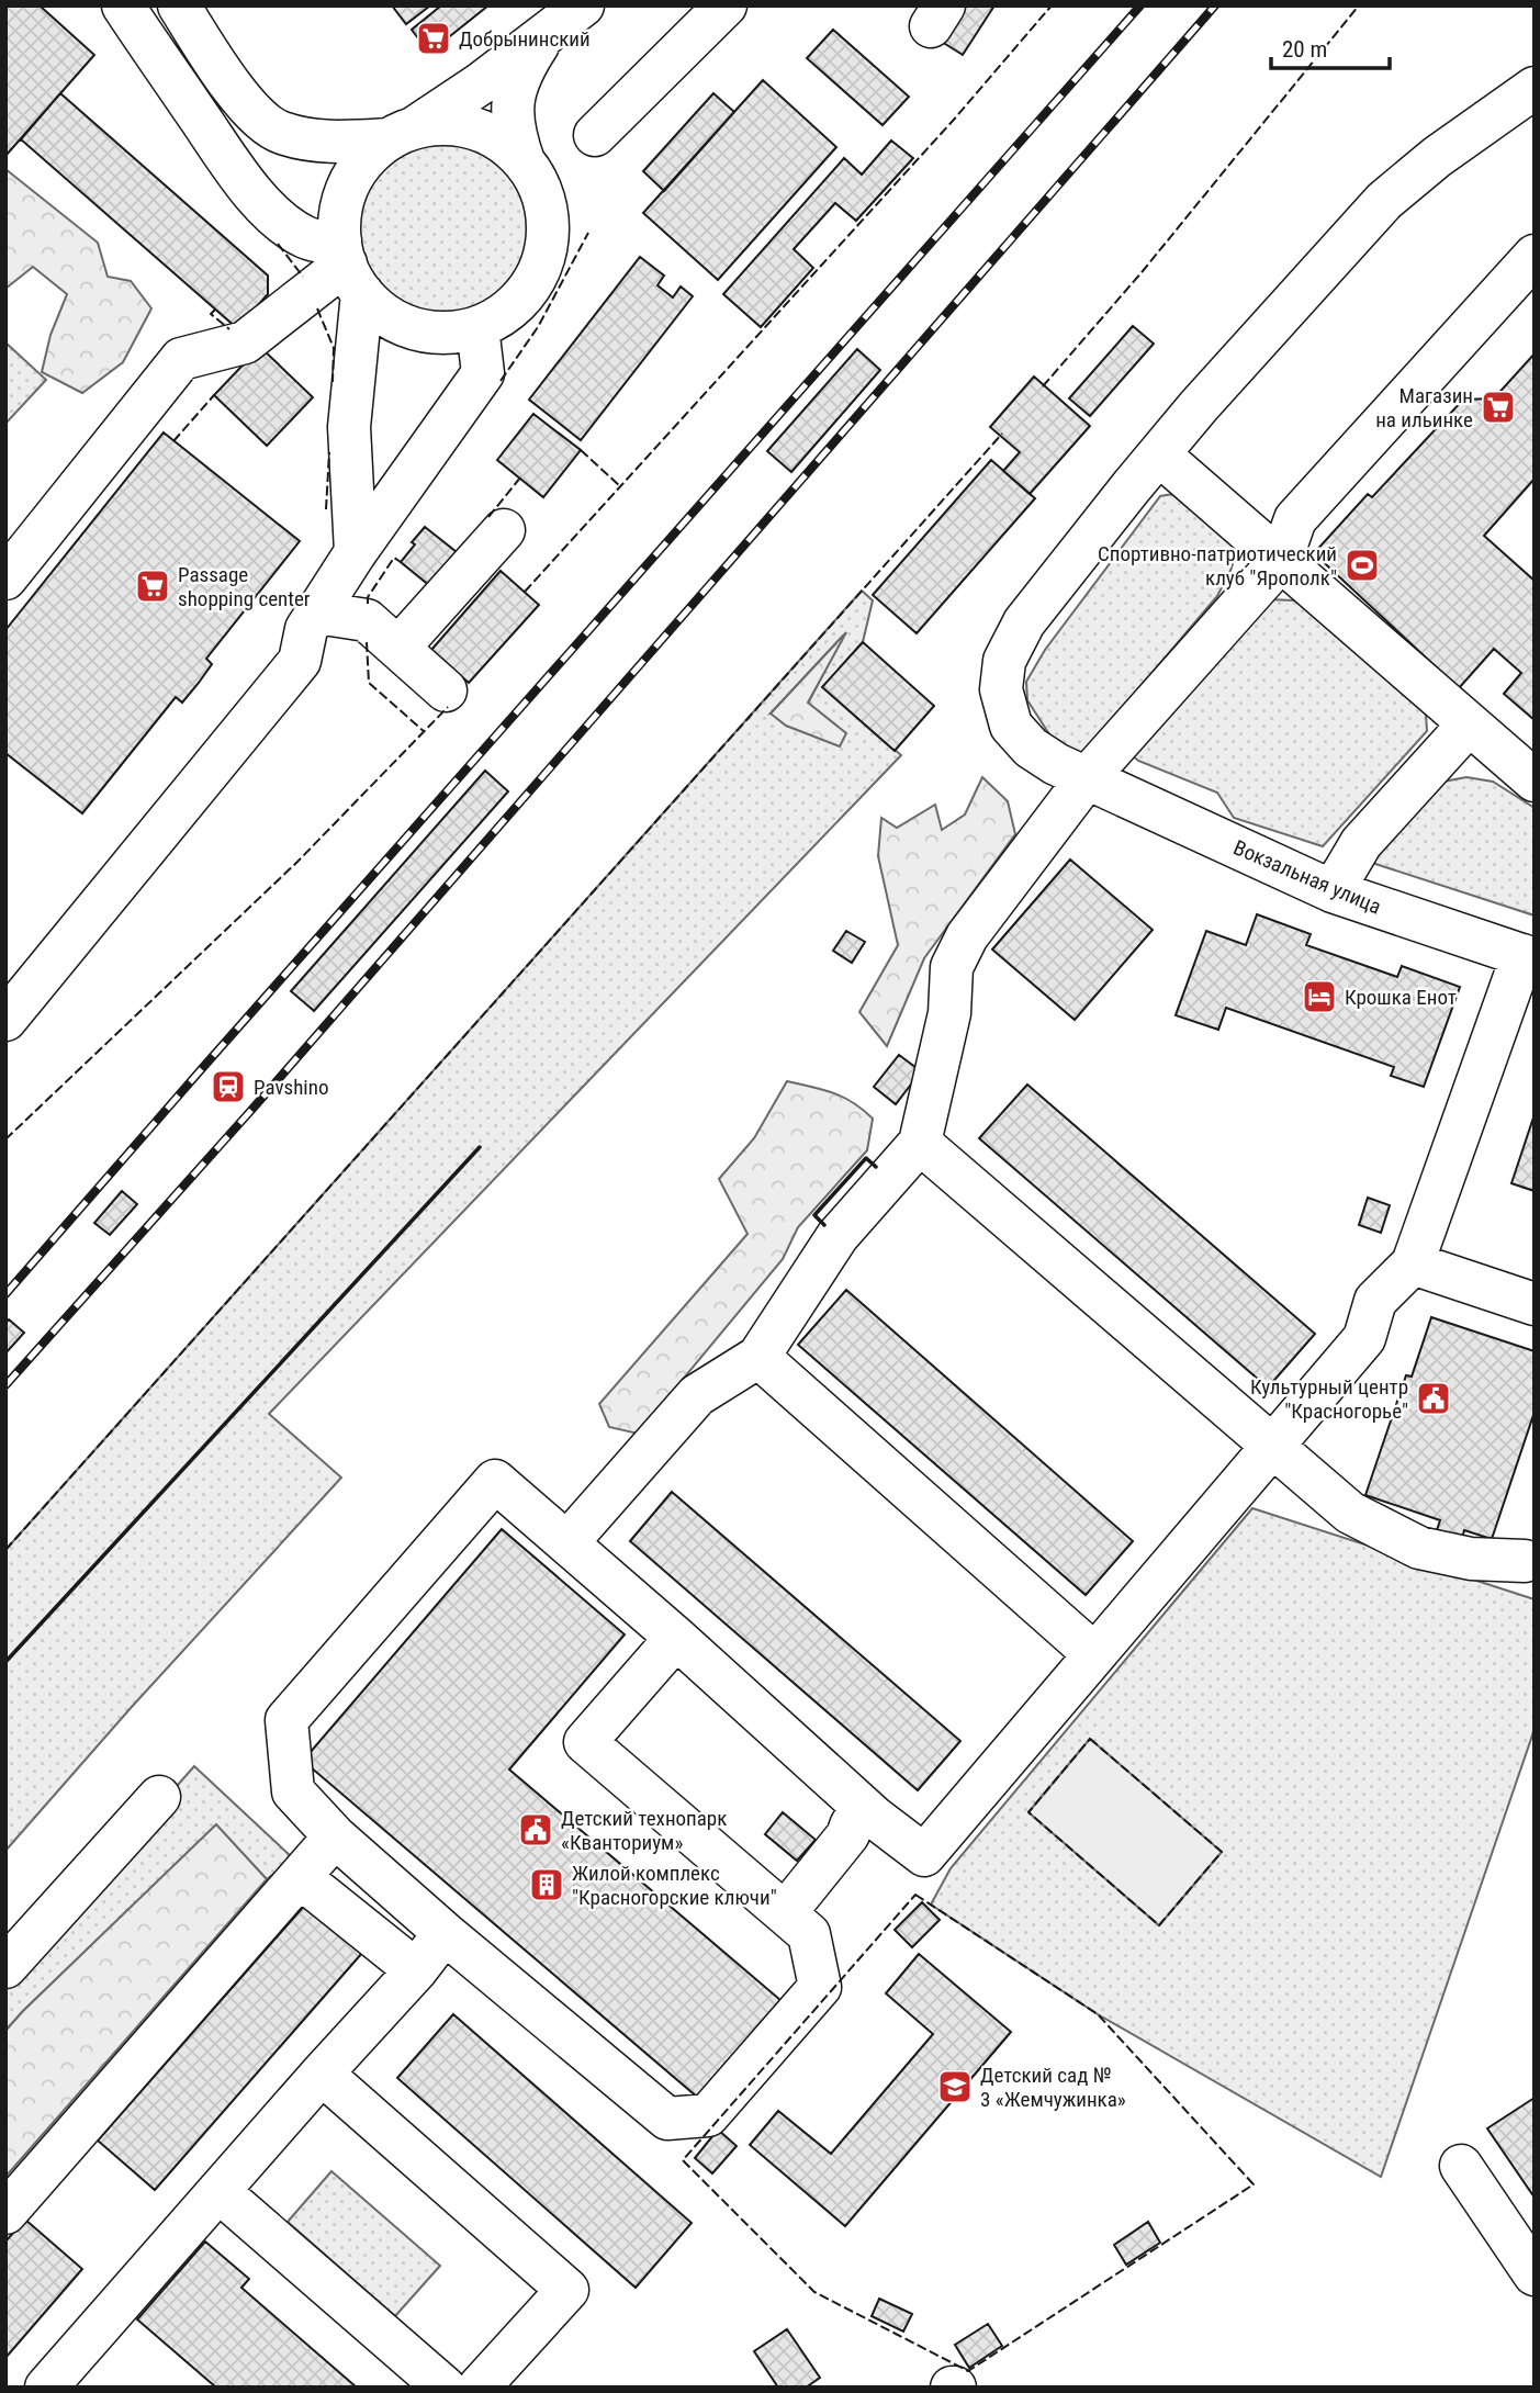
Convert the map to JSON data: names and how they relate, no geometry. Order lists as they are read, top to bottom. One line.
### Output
{"streets":{"street":["Вокзальная улица"]},"places":{"supermarket":["Добрынинский","Магазин на ильинке","Passage shopping center"],"sports":["Спортивно-патриотический клуб \"Ярополк\""],"hotel":["Крошка Енот"],"station":["Pavshino"],"public building":["Культурный центр \"Красногорье\"","Детский технопарк «Кванториум»"],"building":["Жилой комплекс \"Красногорские ключи\""],"school or university":["Детский сад № 3 «Жемчужинка»"]},"scale_bar":"20 m"}
